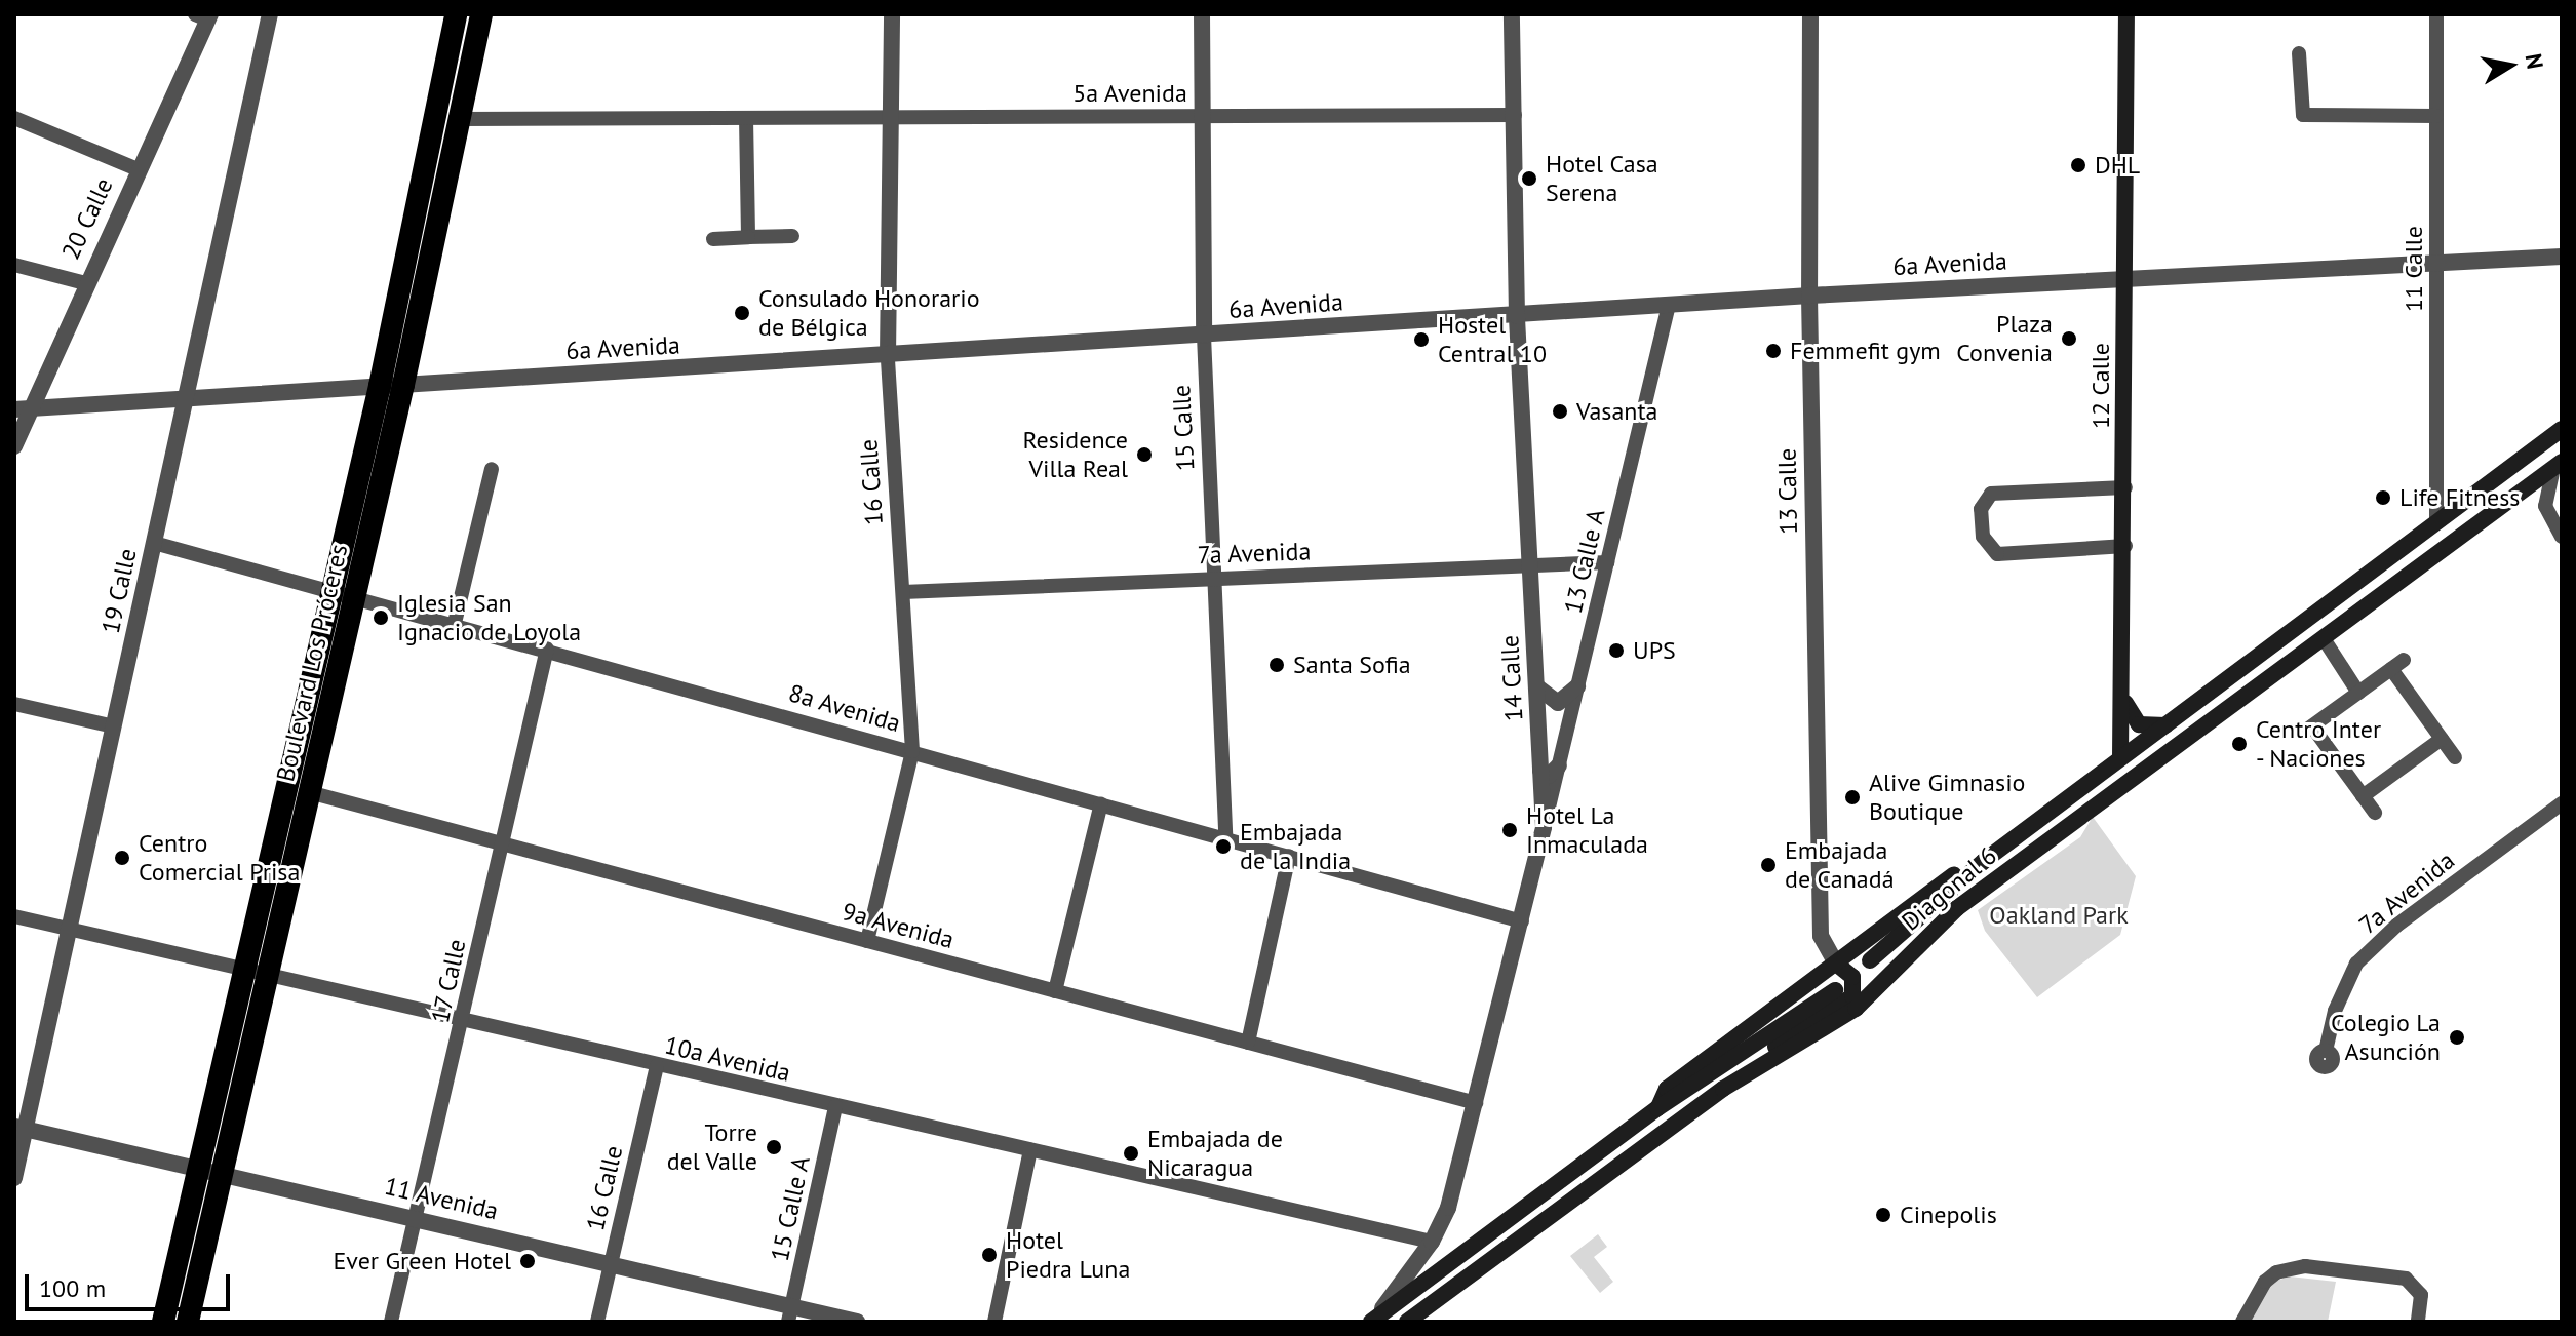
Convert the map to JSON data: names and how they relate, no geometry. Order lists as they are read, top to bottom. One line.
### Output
{"streets":{"highway":["Boulevard Los Próceres"],"main road":["12 Calle","Diagonal 6"],"street":["5a Avenida","20 Calle","6a Avenida","11 Calle","15 Calle","16 Calle","13 Calle","7a Avenida","13 Calle A","19 Calle","14 Calle","8a Avenida","9a Avenida","17 Calle","10a Avenida","11 Avenida","15 Calle A"]},"crossings":[["5a Avenida","15 Calle"],["5a Avenida","16 Calle"],["5a Avenida","Boulevard Los Próceres"],["5a Avenida","14 Calle"],["20 Calle","6a Avenida"],["6a Avenida","11 Calle"],["6a Avenida","12 Calle"],["6a Avenida","15 Calle"],["6a Avenida","16 Calle"],["6a Avenida","13 Calle"],["6a Avenida","13 Calle A"],["6a Avenida","19 Calle"],["6a Avenida","Boulevard Los Próceres"],["6a Avenida","14 Calle"],["11 Calle","Diagonal 6"],["12 Calle","Diagonal 6"],["15 Calle","7a Avenida"],["15 Calle","8a Avenida"],["16 Calle","7a Avenida"],["16 Calle","8a Avenida"],["16 Calle","9a Avenida"],["16 Calle","10a Avenida"],["16 Calle","11 Avenida"],["7a Avenida","13 Calle A"],["7a Avenida","14 Calle"],["13 Calle A","14 Calle"],["19 Calle","8a Avenida"],["19 Calle","10a Avenida"],["19 Calle","11 Avenida"],["Boulevard Los Próceres","8a Avenida"],["Boulevard Los Próceres","9a Avenida"],["Boulevard Los Próceres","10a Avenida"],["Boulevard Los Próceres","11 Avenida"],["14 Calle","8a Avenida"],["14 Calle","9a Avenida"],["14 Calle","10a Avenida"],["8a Avenida","17 Calle"],["9a Avenida","17 Calle"],["17 Calle","10a Avenida"],["17 Calle","11 Avenida"],["10a Avenida","15 Calle A"],["11 Avenida","15 Calle A"]],"parks":["Oakland Park"],"places":["DHL","Hotel Casa Serena","Consulado Honorario de Bélgica","Plaza Convenia","Hostel Central 10","Femmefit gym","Vasanta","Residence Villa Real","Life Fitness","Iglesia San Ignacio de Loyola","UPS","Santa Sofia","Centro Inter - Naciones","Alive Gimnasio Boutique","Hotel La Inmaculada","Embajada de la India","Centro Comercial Prisa","Embajada de Canadá","Colegio La Asunción","Torre del Valle","Embajada de Nicaragua","Cinepolis","Hotel Piedra Luna","Ever Green Hotel"],"scale_bar":"100 m","north":"right"}
